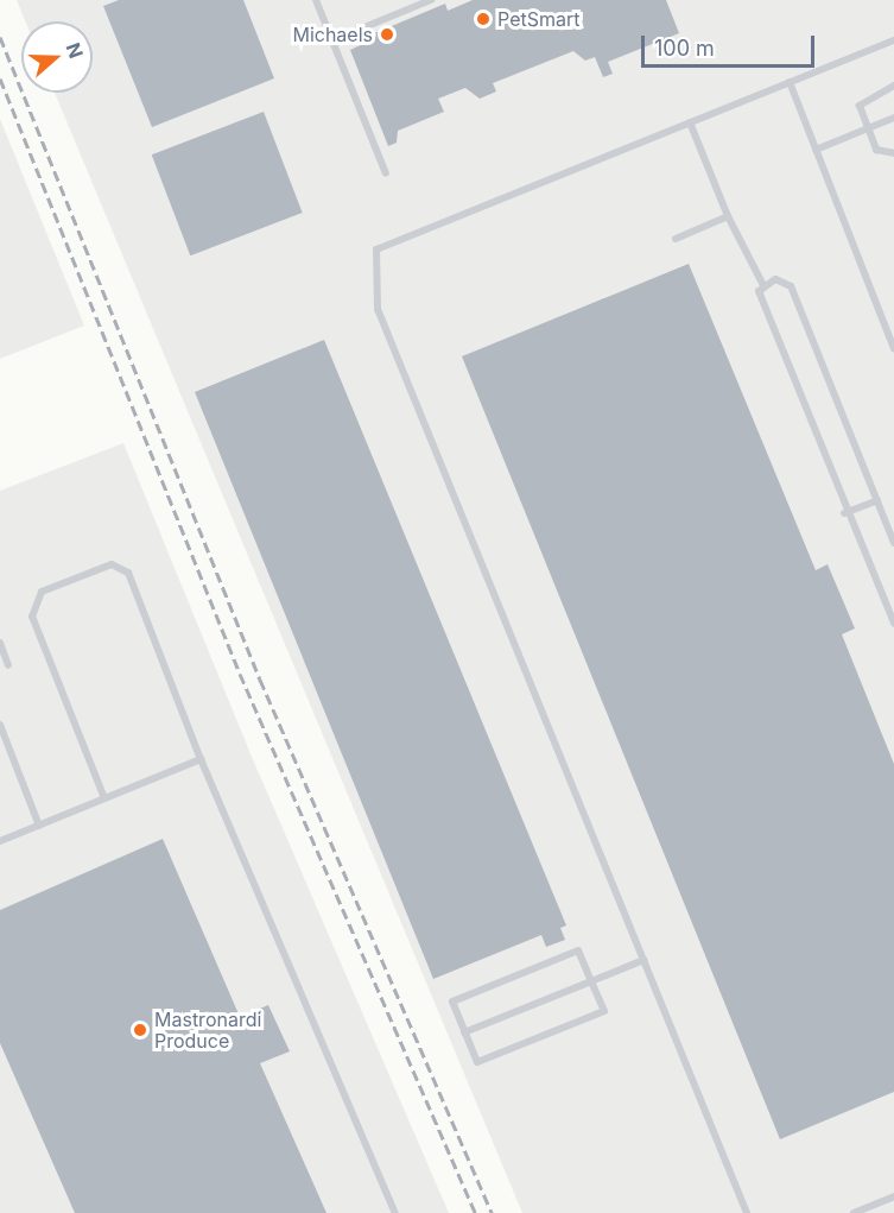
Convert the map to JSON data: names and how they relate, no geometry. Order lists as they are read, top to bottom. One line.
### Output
{"places":["PetSmart","Michaels","Mastronardi Produce"],"scale_bar":"100 m","north":"right"}
